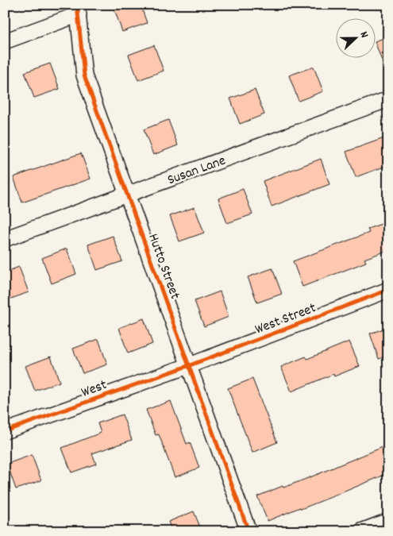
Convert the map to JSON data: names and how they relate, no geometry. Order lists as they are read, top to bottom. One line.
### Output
{"streets":{"street":["Susan Lane","Hutto Street","West Street","West"]},"crossings":[["Susan Lane","Hutto Street"],["Hutto Street","West Street"],["Hutto Street","West"],["West Street","West"]],"north":"right"}
